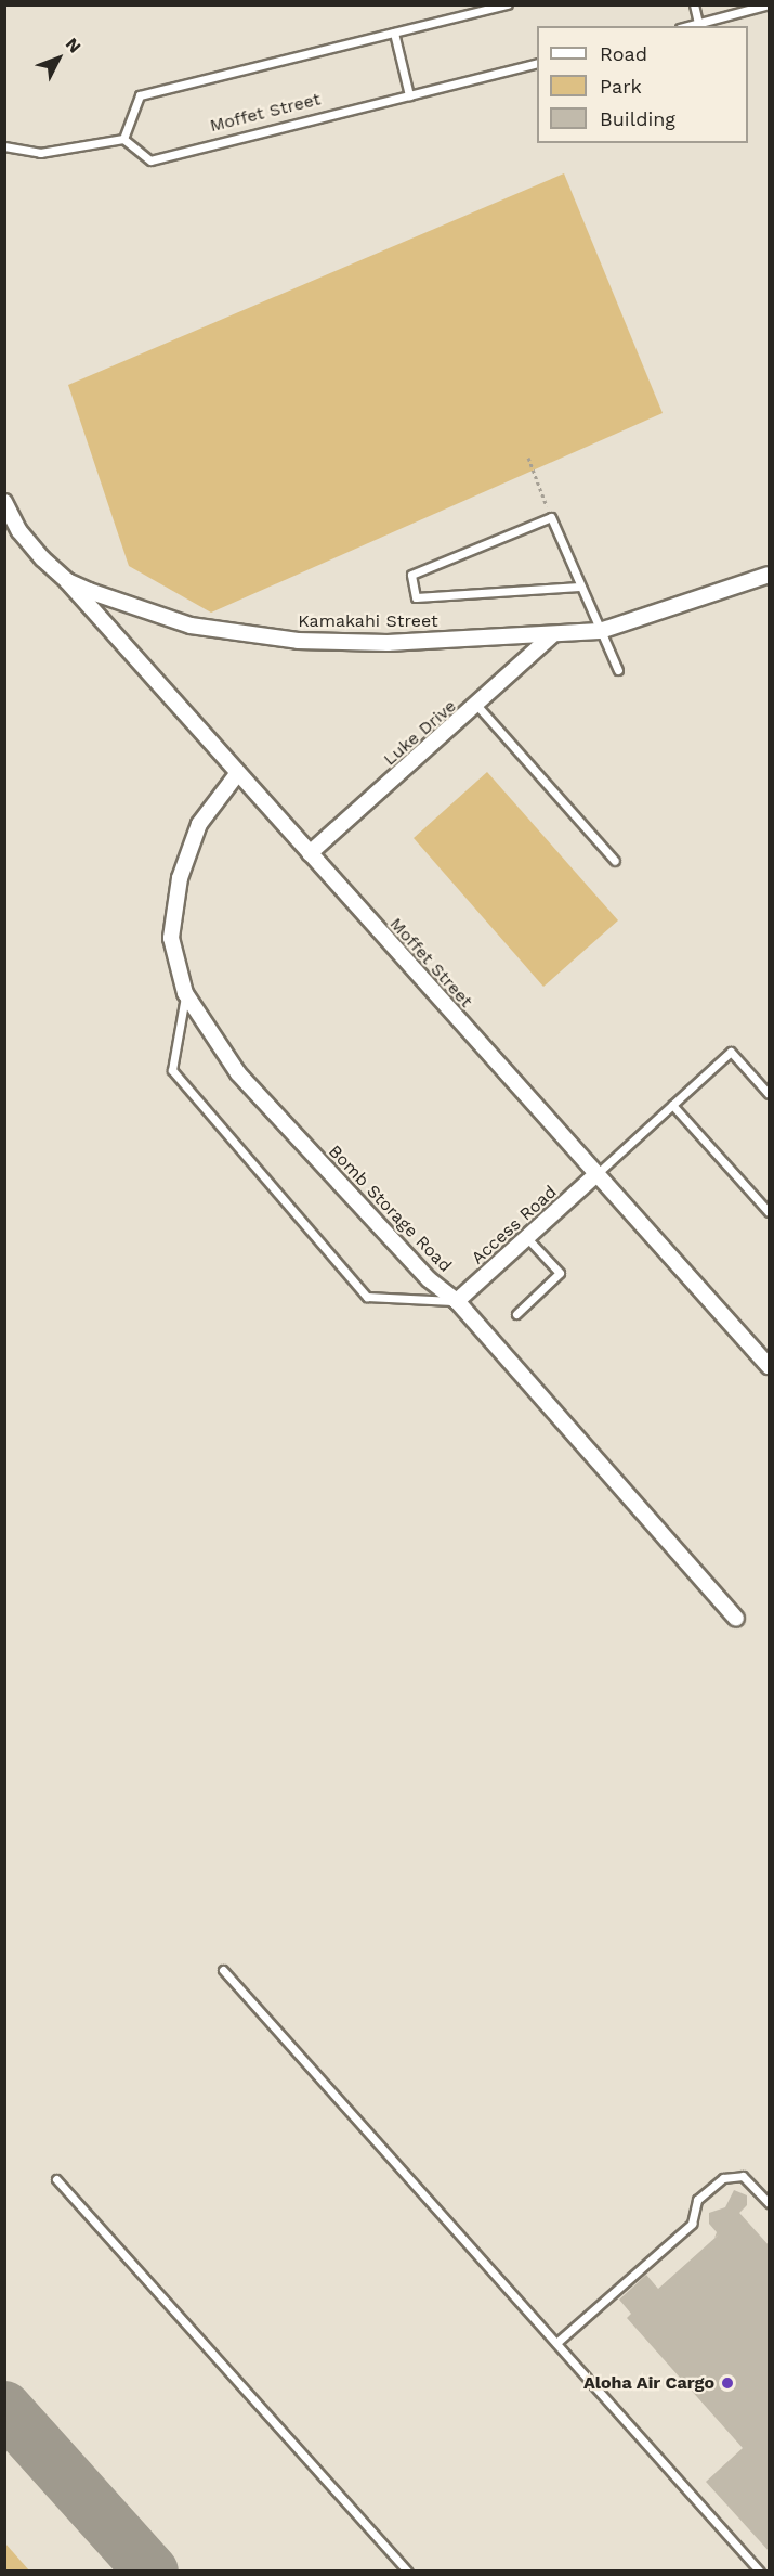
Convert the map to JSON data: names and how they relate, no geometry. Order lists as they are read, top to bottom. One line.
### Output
{"streets":{"street":["Moffet Street","Kamakahi Street","Luke Drive","Bomb Storage Road","Access Road"]},"crossings":[["Moffet Street","Kamakahi Street"],["Moffet Street","Luke Drive"],["Moffet Street","Bomb Storage Road"],["Moffet Street","Access Road"],["Kamakahi Street","Luke Drive"],["Bomb Storage Road","Access Road"]],"places":["Aloha Air Cargo"],"legend":["Road","Park","Building"],"north":"top right"}
